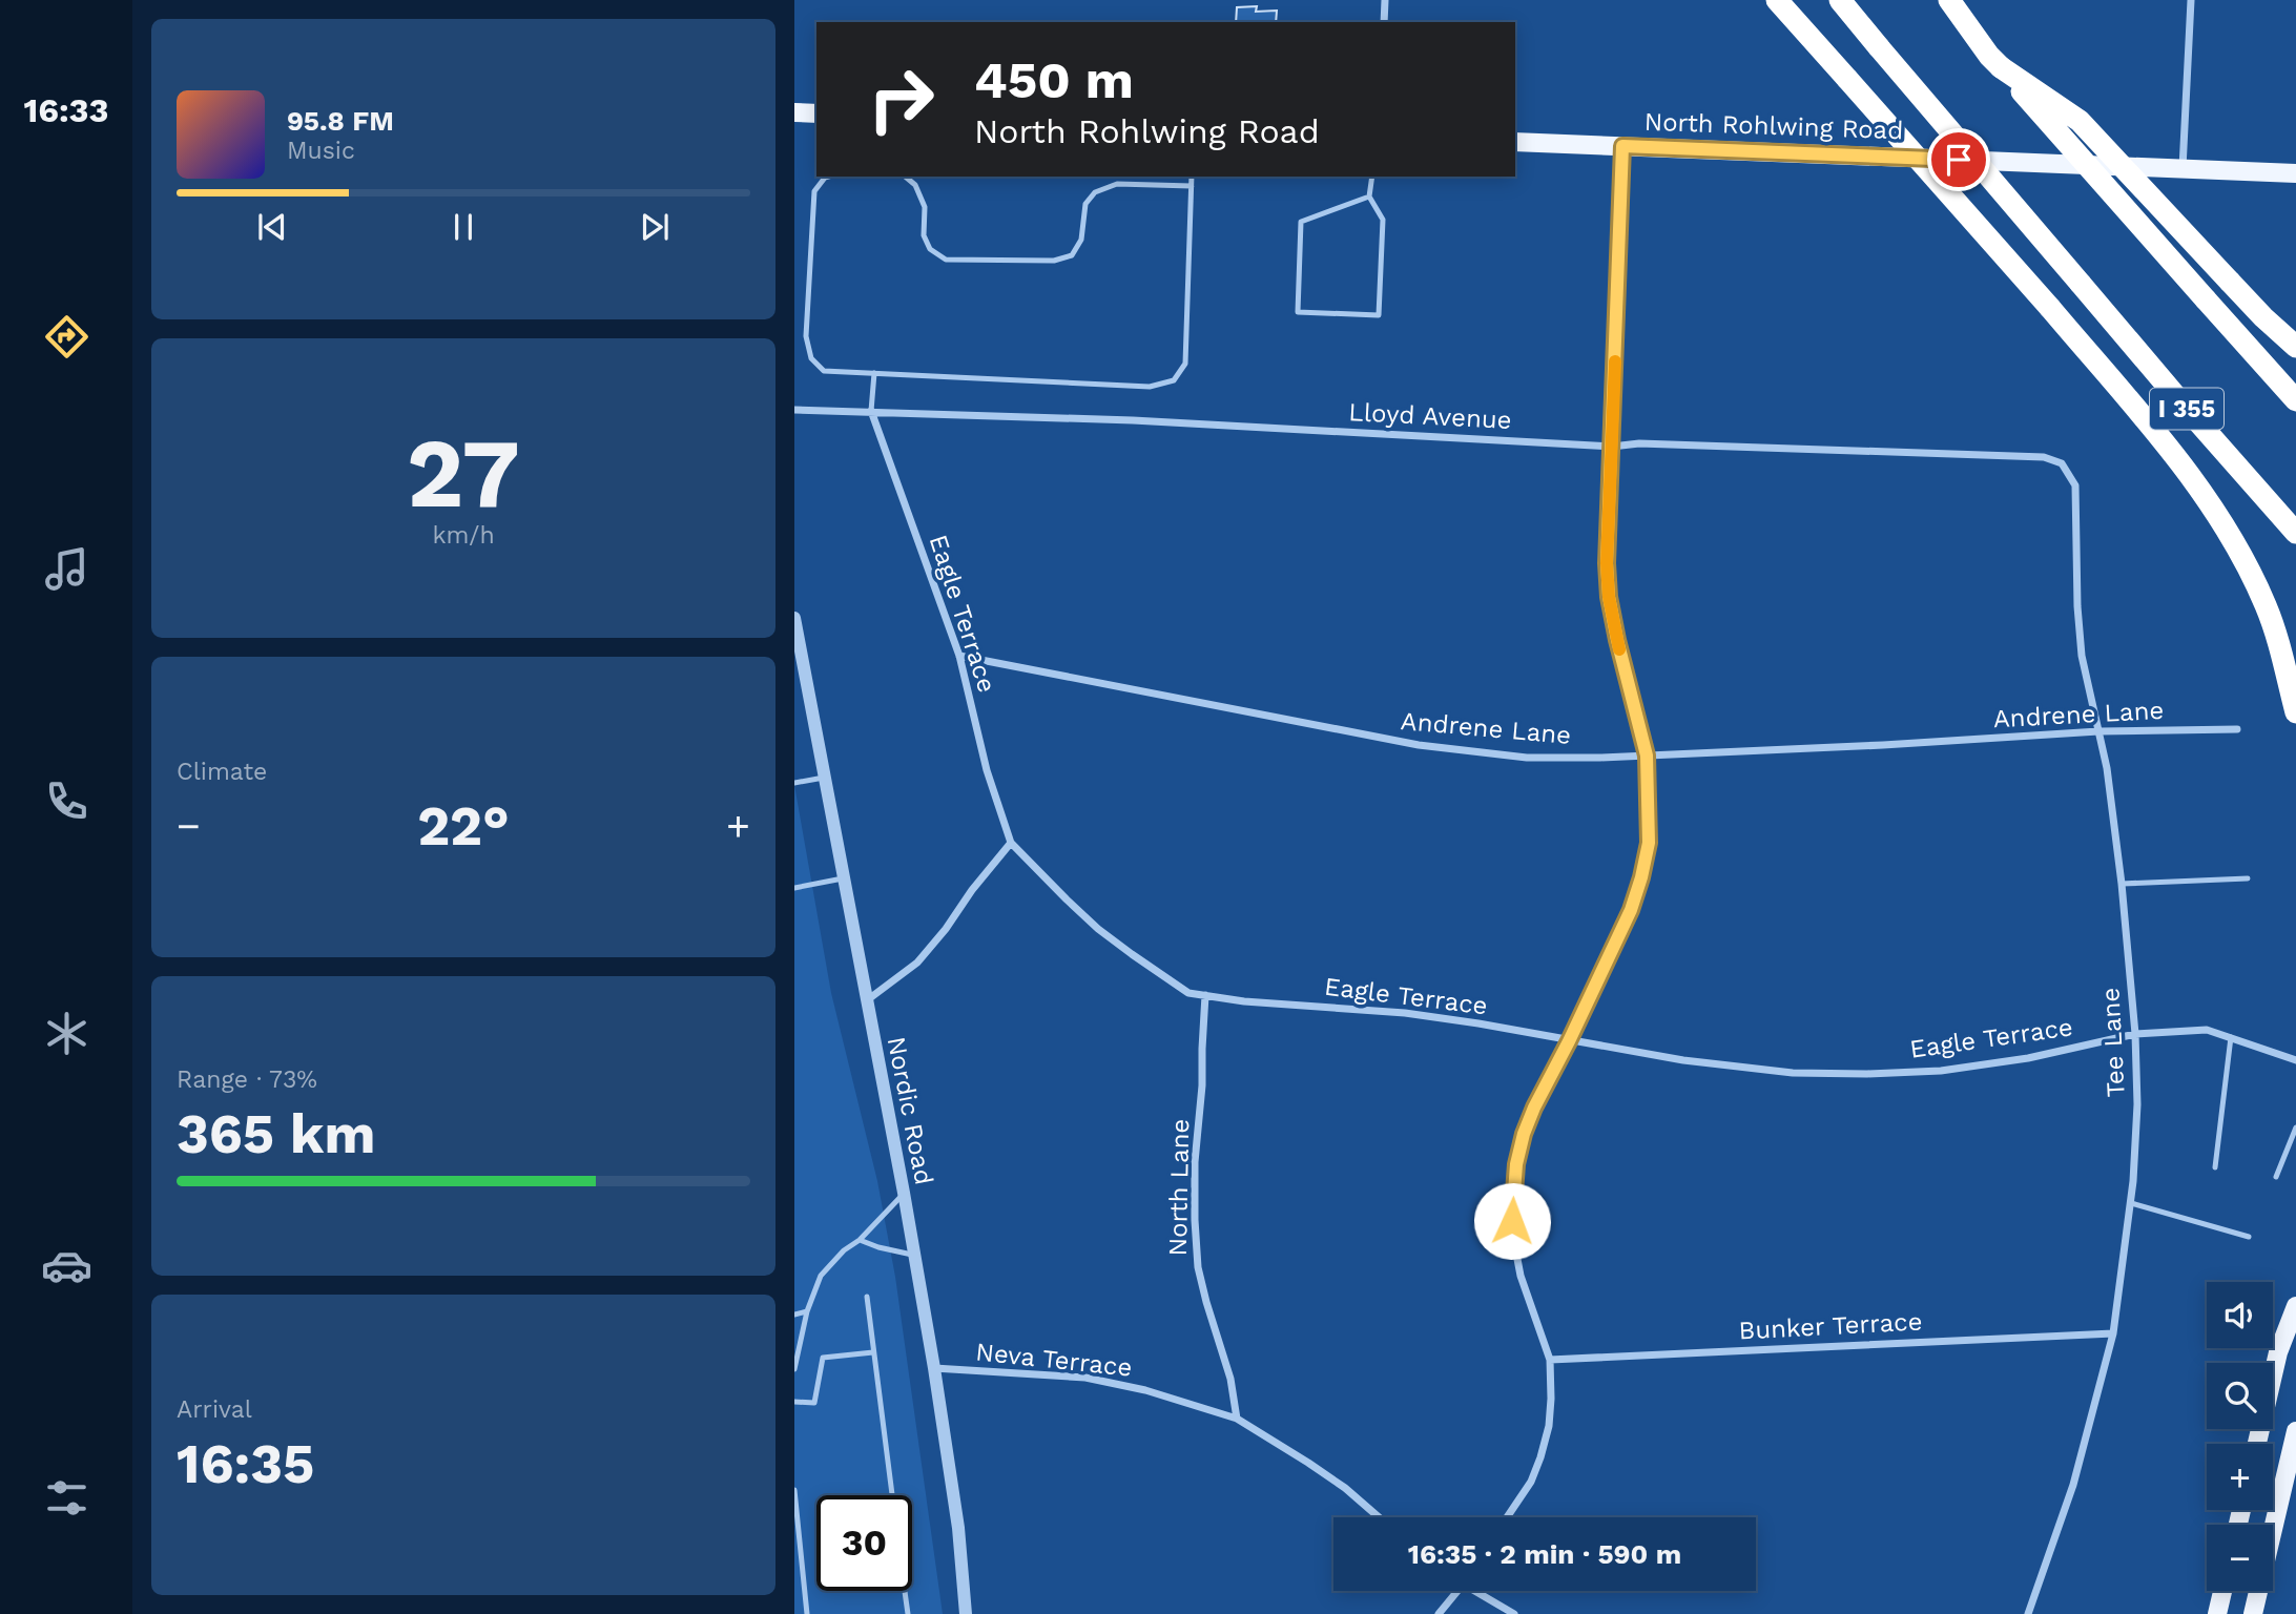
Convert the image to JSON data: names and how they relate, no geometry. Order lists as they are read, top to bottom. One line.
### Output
{"streets":{"highway":["I 355"],"main road":["North Rohlwing Road"],"street":["Lloyd Avenue","Eagle Terrace","Andrene Lane","Tee Lane","Nordic Road","North Lane","Bunker Terrace","Neva Terrace"]},"crossings":[["Lloyd Avenue","Eagle Terrace"],["Lloyd Avenue","Tee Lane"],["Eagle Terrace","Andrene Lane"],["Eagle Terrace","Tee Lane"],["Eagle Terrace","North Lane"],["Andrene Lane","Tee Lane"],["Tee Lane","Bunker Terrace"],["Nordic Road","Neva Terrace"],["North Lane","Neva Terrace"]],"page":{"tabs":"16:33","turn":["450 m","North Rohlwing Road"],"song":["95.8 FM","Music"],"tile":[["27","km/h"],"Climate",["Range · 73%","365 km"],["Arrival","16:35"]],"heat":["−","22°","+"],"map_buttons":["+","−"],"limit":"30","trip":"16:35 · 2 min · 590 m"}}
